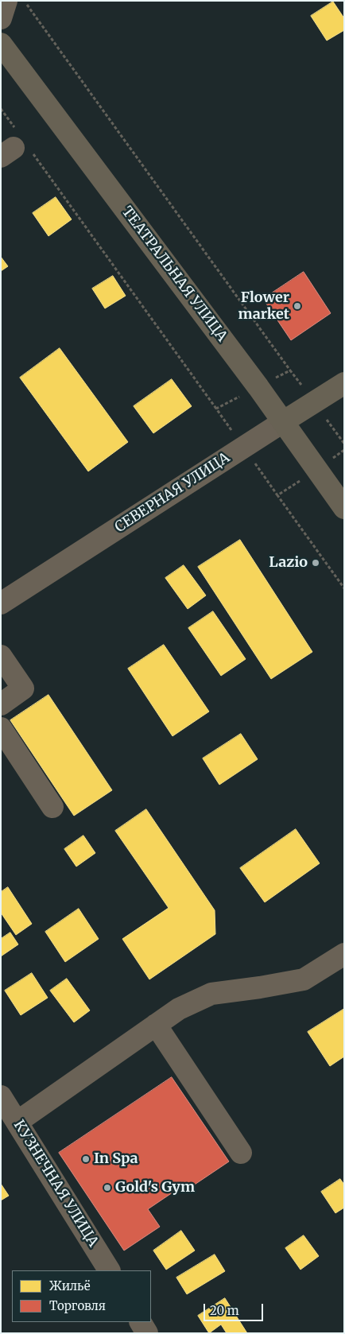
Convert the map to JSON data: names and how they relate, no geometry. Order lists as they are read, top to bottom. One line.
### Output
{"streets":{"main road":["ТЕАТРАЛЬНАЯ УЛИЦА","СЕВЕРНАЯ УЛИЦА"],"street":["КУЗНЕЧНАЯ УЛИЦА"]},"crossings":[["ТЕАТРАЛЬНАЯ УЛИЦА","СЕВЕРНАЯ УЛИЦА"]],"places":["Flower market","Lazio","In Spa","Gold's Gym"],"legend":["Жильё","Торговля"],"scale_bar":"20 m"}
